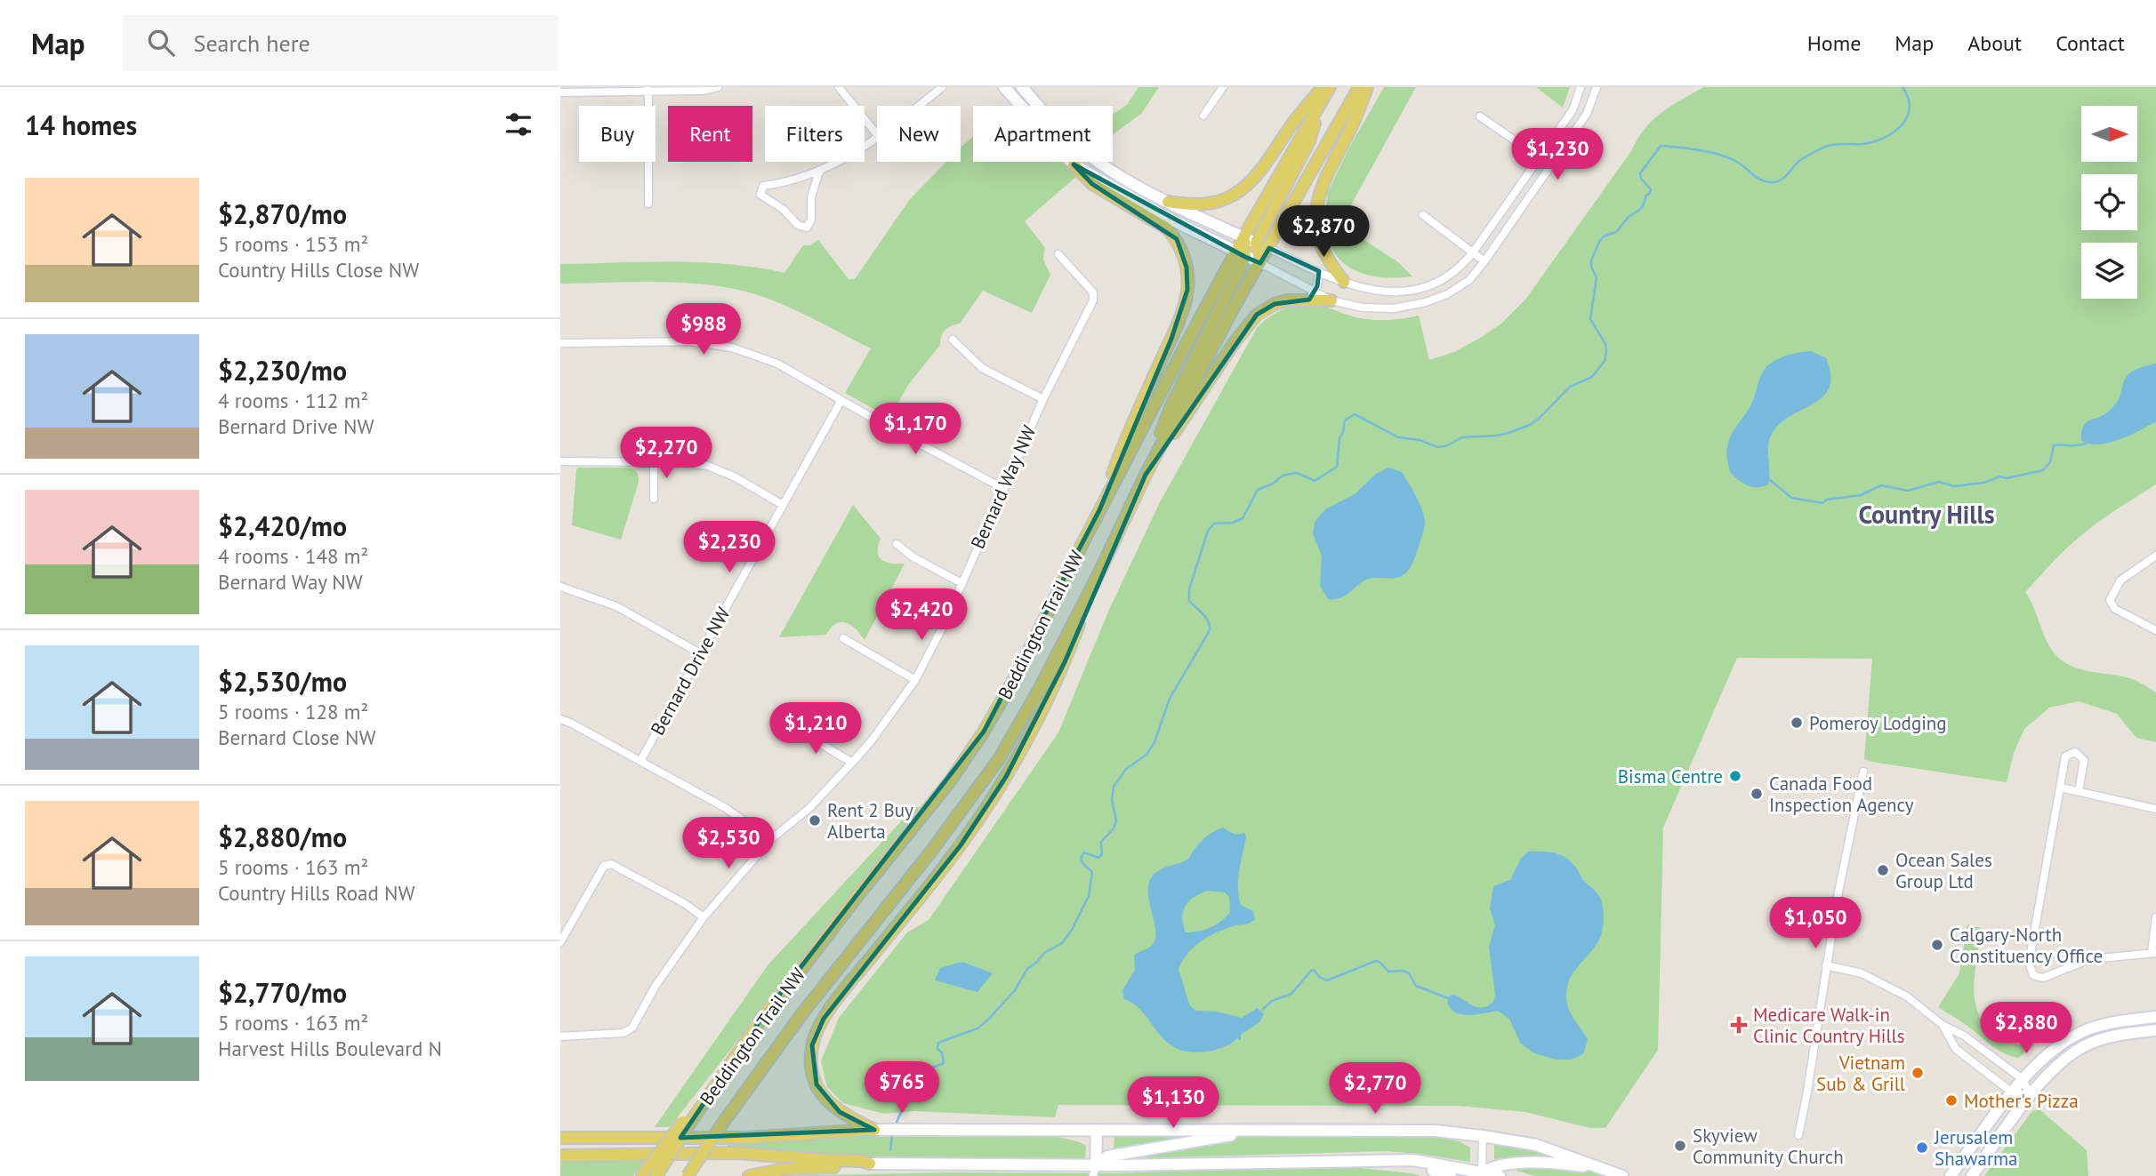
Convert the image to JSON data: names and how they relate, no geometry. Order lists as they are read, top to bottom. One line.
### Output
{"streets":{"main road":["Beddington Trail NW"],"street":["Bernard Way NW","Bernard Drive NW"]},"districts":["Country Hills"],"places":{"other":["Pomeroy Lodging","Bisma Centre","Canada Food Inspection Agency","Rent 2 Buy Alberta","Ocean Sales Group Ltd","Calgary-North Constituency Office","Vietnam Sub & Grill","Mother's Pizza","Skyview Community Church","Jerusalem Shawarma"],"health":["Medicare Walk-in Clinic Country Hills"]},"north":"right","page":{"header":"Map","search":"Search here","nav":["Home","Map","About","Contact"],"heading":"14 homes","chip":["Buy","Rent","Filters","New","Apartment"],"price":["$1,230","$2,870","$988","$1,170","$2,270","$2,230","$2,420","$1,210","$2,530","$1,050","$2,880","$765","$2,770","$1,130"],"list":[{"name":"$2,870/mo","note":"5 rooms · 153 m² · Country Hills Close NW"},{"name":"$2,230/mo","note":"4 rooms · 112 m² · Bernard Drive NW"},{"name":"$2,420/mo","note":"4 rooms · 148 m² · Bernard Way NW"},{"name":"$2,530/mo","note":"5 rooms · 128 m² · Bernard Close NW"},{"name":"$2,880/mo","note":"5 rooms · 163 m² · Country Hills Road NW"},{"name":"$2,770/mo","note":"5 rooms · 163 m² · Harvest Hills Boulevard N"}]}}
